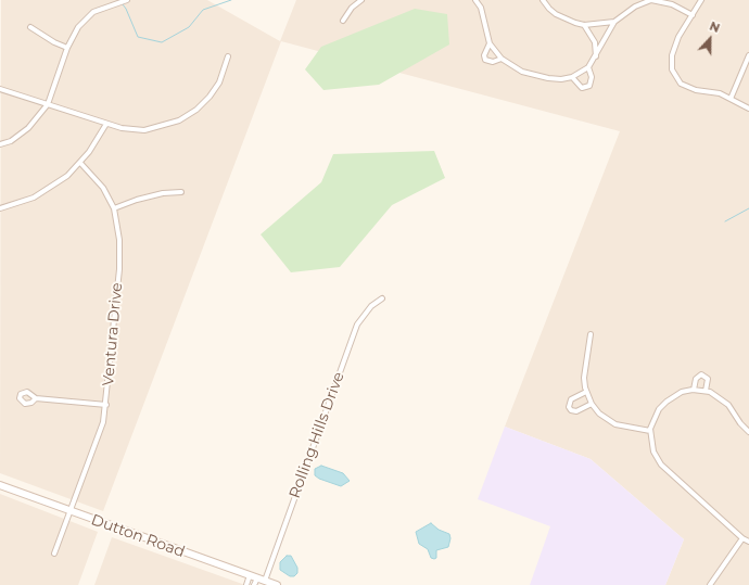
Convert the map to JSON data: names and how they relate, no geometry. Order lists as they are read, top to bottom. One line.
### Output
{"streets":{"street":["Ventura Drive","Rolling Hills Drive","Dutton Road"]},"crossings":[["Ventura Drive","Dutton Road"],["Rolling Hills Drive","Dutton Road"]],"north":"top"}
